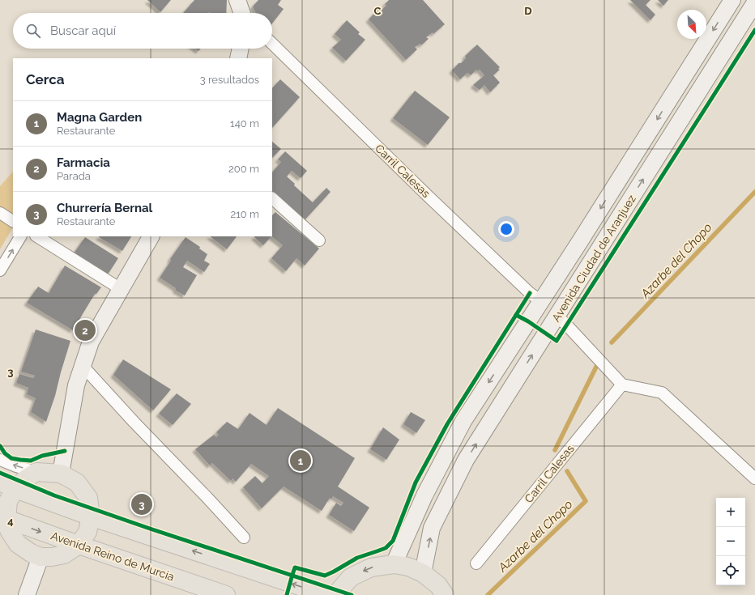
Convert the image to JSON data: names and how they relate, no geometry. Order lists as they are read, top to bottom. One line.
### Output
{"streets":{"main road":["Avenida Ciudad de Aranjuez","Avenida Reino de Murcia"],"street":["Carril Calesas"]},"crossings":[["Carril Calesas","Avenida Ciudad de Aranjuez"]],"water":["Azarbe del Chopo"],"north":"bottom right","page":{"search":"Buscar aquí","heading":["Cerca","3 resultados"],"list":[{"mark":"1","name":"Magna Garden","note":"Restaurante","value":"140 m"},{"mark":"2","name":"Farmacia","note":"Parada","value":"200 m"},{"mark":"3","name":"Churrería Bernal","note":"Restaurante","value":"210 m"}],"pins":["2","1","3"],"map_buttons":["+","−"]},"grid":{"columns":["C","D"],"rows":["3","4"]}}
